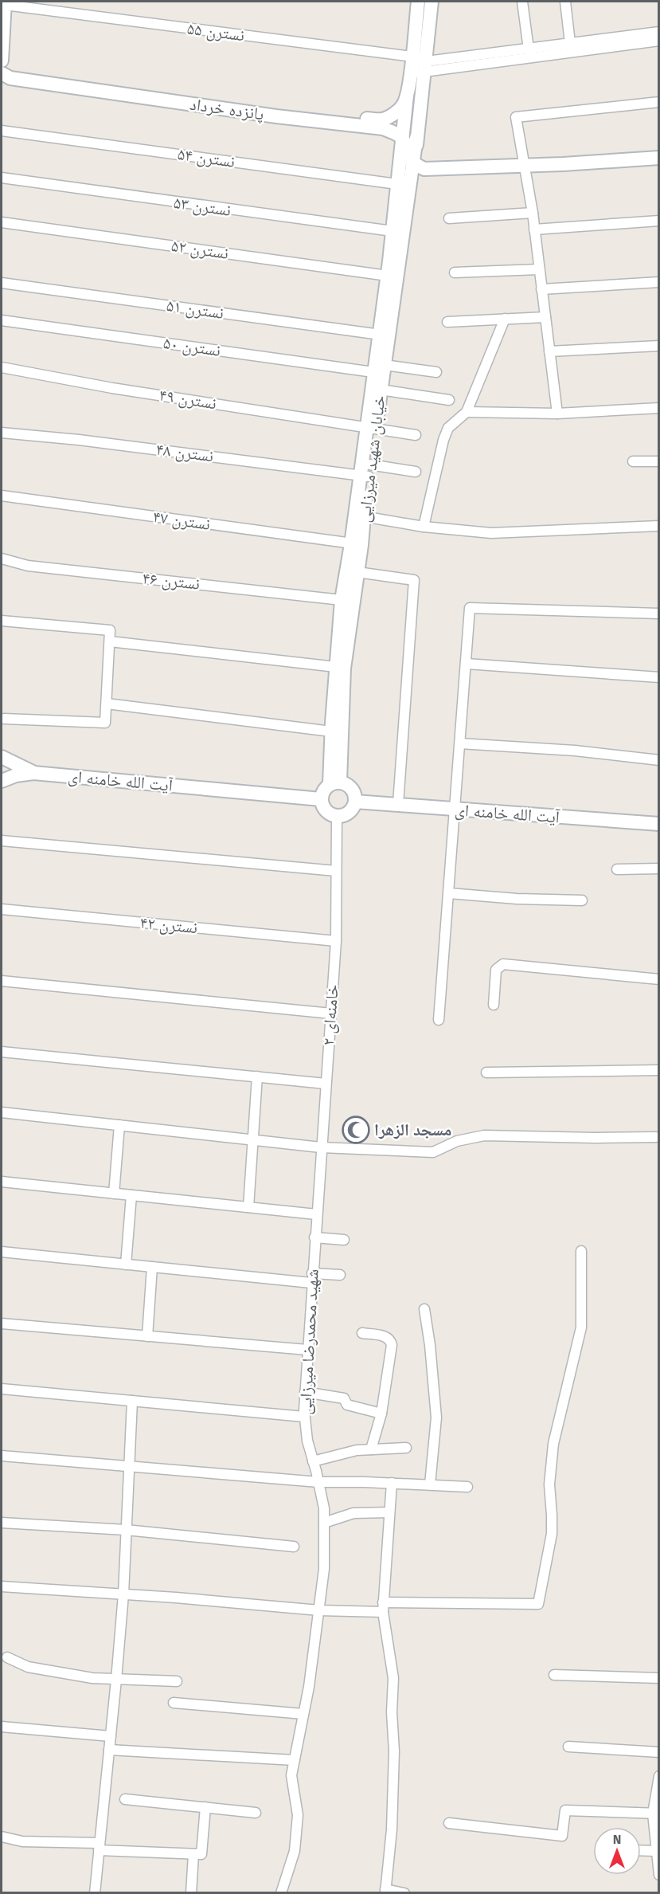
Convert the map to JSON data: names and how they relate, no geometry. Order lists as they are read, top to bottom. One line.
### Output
{"streets":{"street":["نسترن ۵۵","پانزده خرداد","نسترن ۵۴","نسترن ۵۳","نسترن ۵۲","نسترن ۵۱","نسترن ۵۰","نسترن ۴۹","نسترن ۴۸","خیابان شهید میرزایی","نسترن ۴۷","نسترن ۴۶","آیت الله خامنه ای","نسترن ۴۲","خامنه‌ای ۲","شهید محمدرضا میرزایی"]},"crossings":[["پانزده خرداد","خیابان شهید میرزایی"],["نسترن ۵۴","خیابان شهید میرزایی"],["نسترن ۵۳","خیابان شهید میرزایی"],["نسترن ۵۲","خیابان شهید میرزایی"],["نسترن ۵۱","خیابان شهید میرزایی"],["نسترن ۵۰","خیابان شهید میرزایی"],["نسترن ۴۹","خیابان شهید میرزایی"],["نسترن ۴۸","خیابان شهید میرزایی"],["خیابان شهید میرزایی","نسترن ۴۷"],["خیابان شهید میرزایی","نسترن ۴۶"],["خیابان شهید میرزایی","آیت الله خامنه ای"],["خیابان شهید میرزایی","خامنه‌ای ۲"],["آیت الله خامنه ای","خامنه‌ای ۲"],["نسترن ۴۲","خامنه‌ای ۲"],["خامنه‌ای ۲","شهید محمدرضا میرزایی"]],"places":{"mosque":["مسجد الزهرا"]},"north":"top"}
